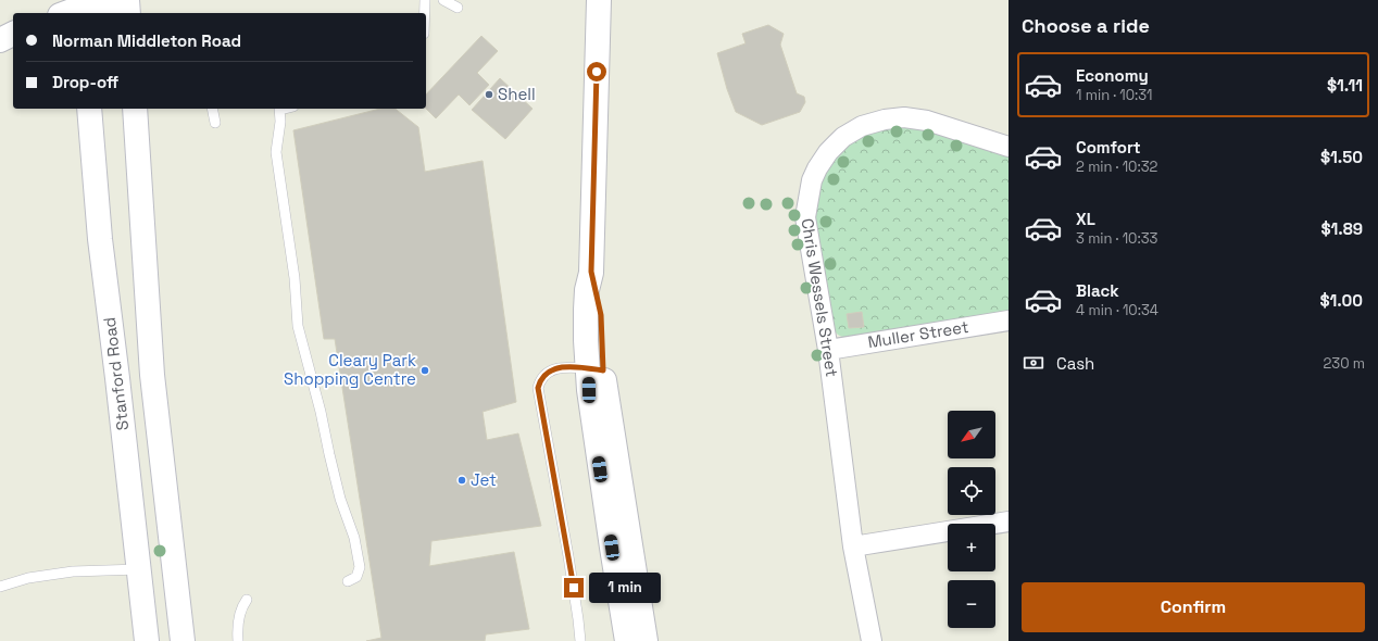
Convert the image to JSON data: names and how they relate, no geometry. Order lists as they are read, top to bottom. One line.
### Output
{"streets":{"main road":["Stanford Road"],"street":["Chris Wessels Street","Muller Street"]},"crossings":[["Chris Wessels Street","Muller Street"]],"places":["Shell","Cleary Park Shopping Centre","Jet"],"north":"bottom left","page":{"heading":"Choose a ride","banner":["Norman Middleton Road","Drop-off"],"list":[{"name":"Economy","note":"1 min · 10:31","value":"$1.11"},{"name":"Comfort","note":"2 min · 10:32","value":"$1.50"},{"name":"XL","note":"3 min · 10:33","value":"$1.89"},{"name":"Black","note":"4 min · 10:34","value":"$1.00"}],"pay":["Cash","230 m"],"map_buttons":["+","−"],"bubble":"1 min","buttons":"Confirm"}}
